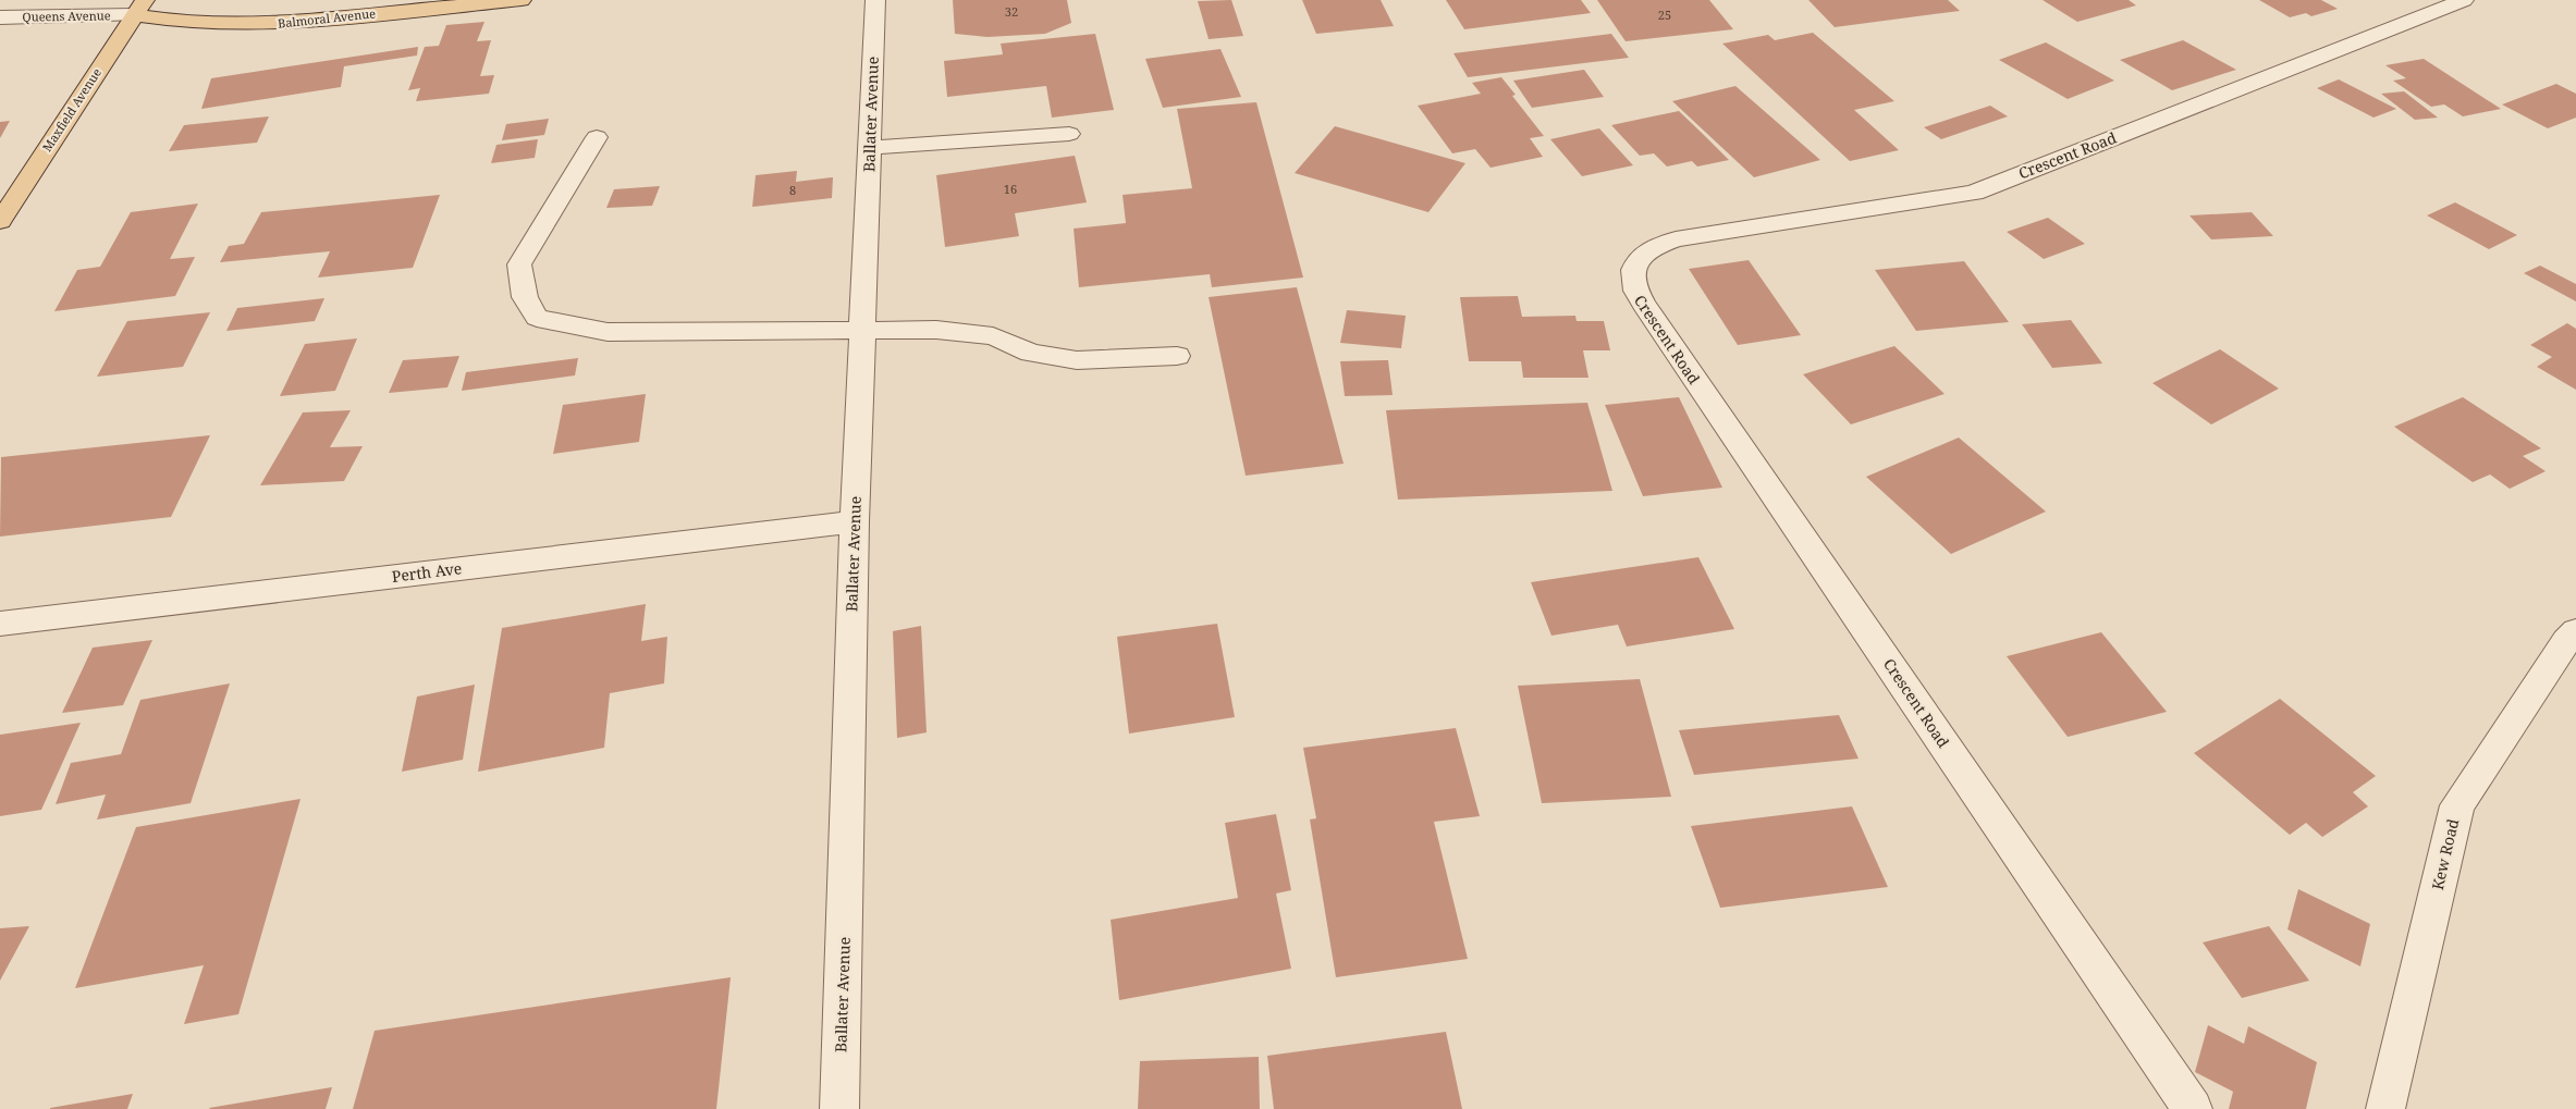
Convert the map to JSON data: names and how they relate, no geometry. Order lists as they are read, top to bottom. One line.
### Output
{"streets":{"main road":["Balmoral Avenue","Maxfield Avenue"],"street":["Queens Avenue","Ballater Avenue","Crescent Road","Perth Ave","Kew Road"]},"crossings":[["Queens Avenue","Balmoral Avenue"],["Queens Avenue","Maxfield Avenue"],["Balmoral Avenue","Maxfield Avenue"],["Ballater Avenue","Perth Ave"]],"house_numbers":["32","25","16","8"]}
